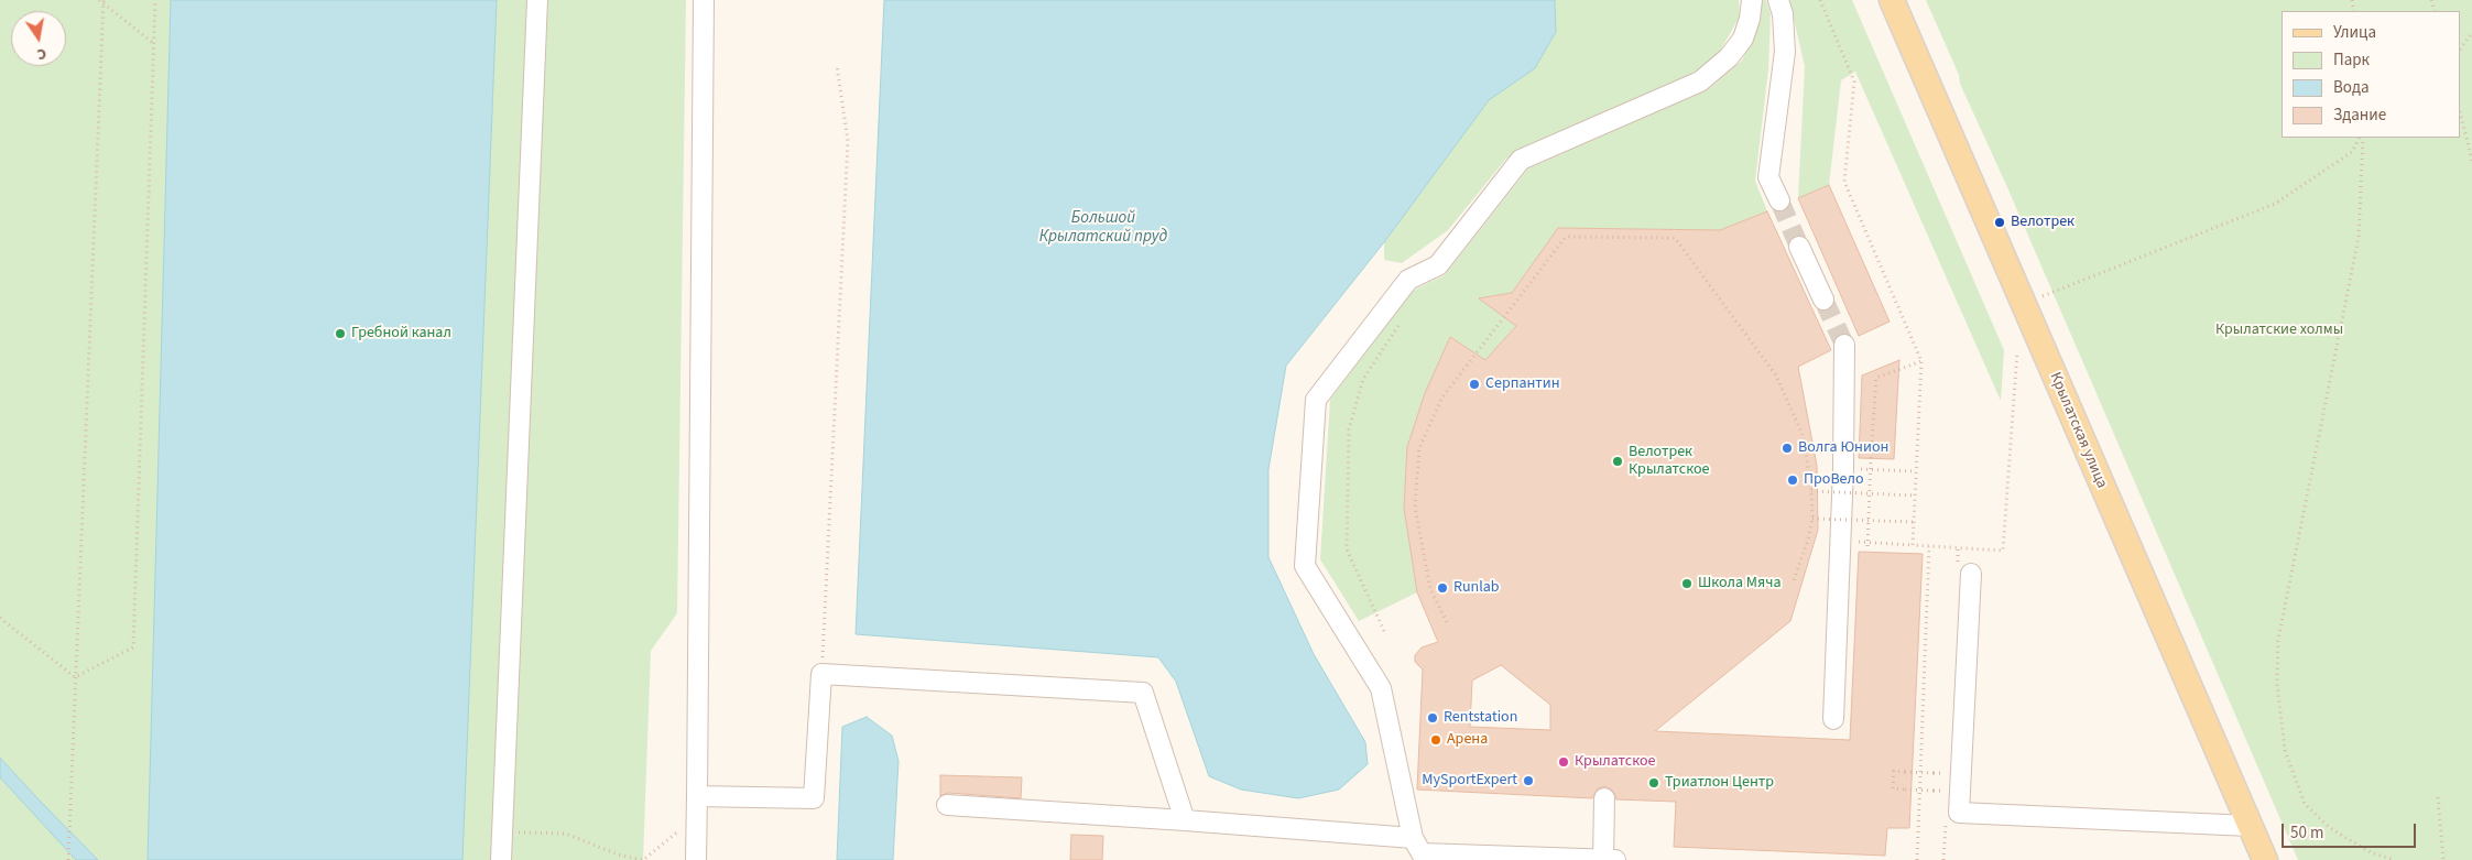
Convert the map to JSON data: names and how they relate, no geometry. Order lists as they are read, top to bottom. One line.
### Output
{"streets":{"main road":["Крылатская улица"]},"water":["Большой Крылатский пруд"],"parks":["Крылатские холмы"],"places":["Велотрек","Гребной канал","Серпантин","Волга Юнион","Велотрек Крылатское","ПроВело","Школа Мяча","Runlab","Rentstation","Арена","Крылатское","MySportExpert","Триатлон Центр"],"legend":["Улица","Парк","Вода","Здание"],"scale_bar":"50 m","north":"bottom"}
